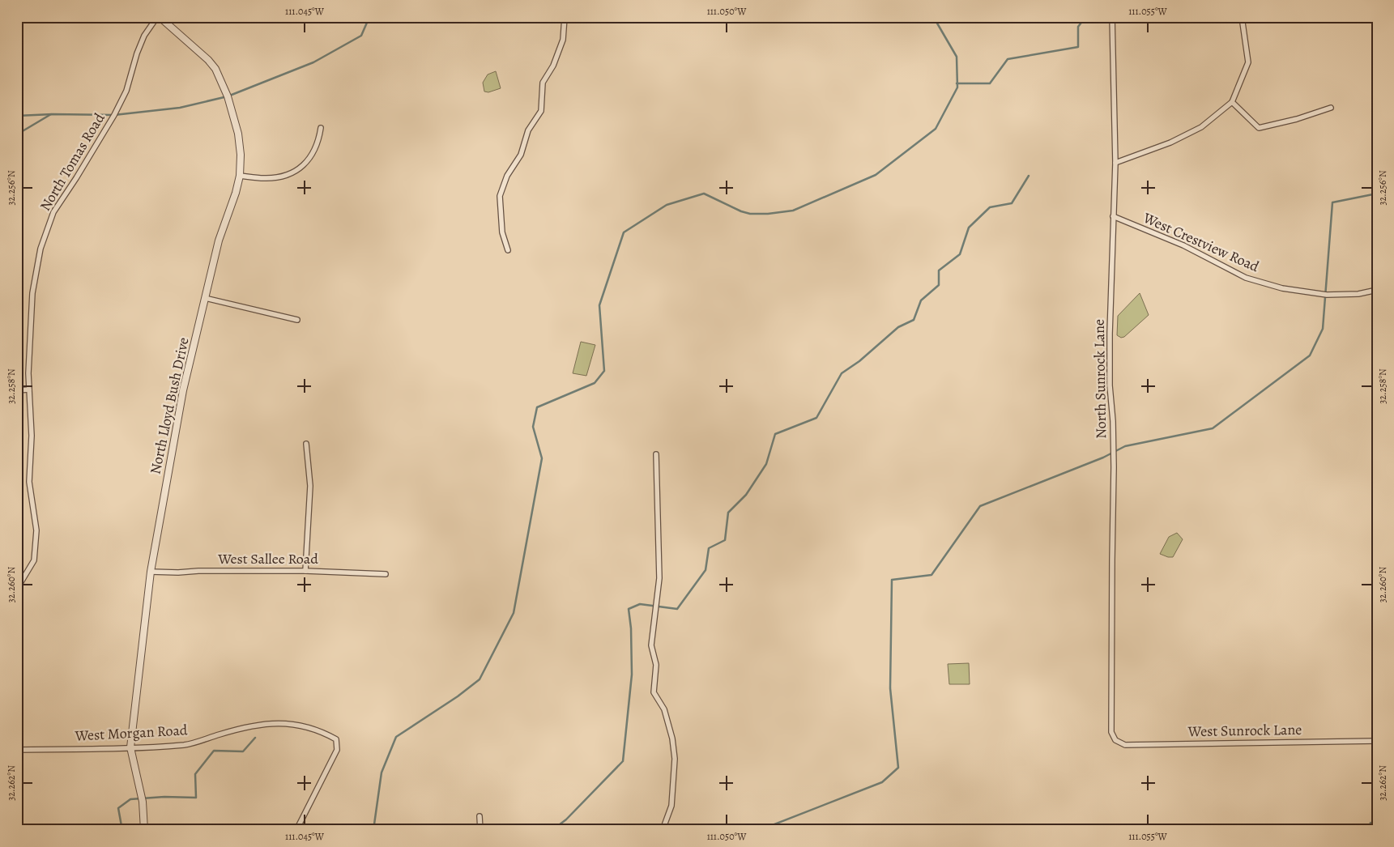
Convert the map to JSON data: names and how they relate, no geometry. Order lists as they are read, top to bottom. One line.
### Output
{"streets":{"street":["North Tomas Road","West Crestview Road","North Sunrock Lane","North Lloyd Bush Drive","West Sallee Road","West Sunrock Lane","West Morgan Road"]},"crossings":[["North Tomas Road","North Lloyd Bush Drive"],["West Crestview Road","North Sunrock Lane"],["North Sunrock Lane","West Sunrock Lane"],["North Lloyd Bush Drive","West Sallee Road"],["North Lloyd Bush Drive","West Morgan Road"]],"coordinates":["111.045°W","111.050°W","111.055°W","32.256°N","32.258°N","32.260°N","32.262°N"]}
